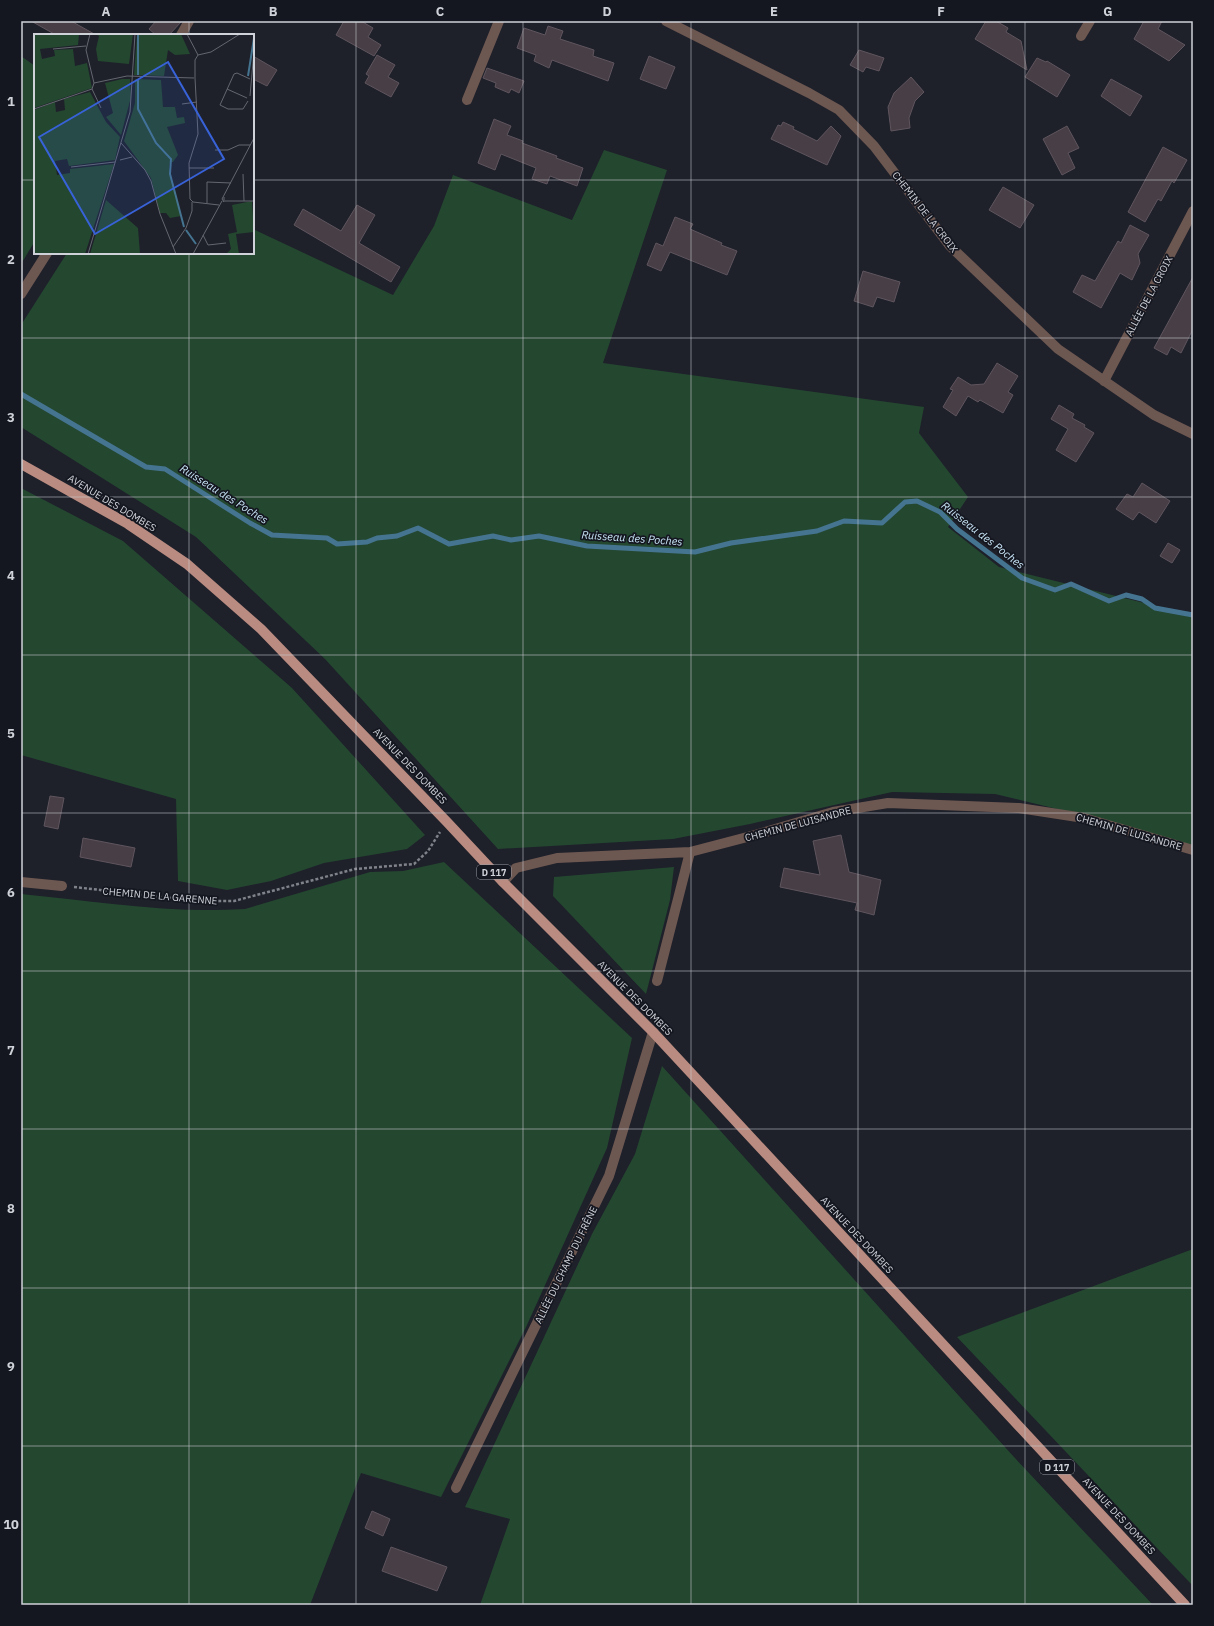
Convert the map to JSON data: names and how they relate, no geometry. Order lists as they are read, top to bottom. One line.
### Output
{"streets":{"main road":["AVENUE DES DOMBES","D 117"],"street":["CHEMIN DE LA CROIX","ALLÉE DE LA CROIX","CHEMIN DE LUISANDRE","ALLÉE DU CHAMP DU FRÊNE"],"path":["CHEMIN DE LA GARENNE"]},"crossings":[["CHEMIN DE LA CROIX","ALLÉE DE LA CROIX"],["AVENUE DES DOMBES","CHEMIN DE LUISANDRE"],["AVENUE DES DOMBES","CHEMIN DE LA GARENNE"],["AVENUE DES DOMBES","ALLÉE DU CHAMP DU FRÊNE"]],"water":["Ruisseau des Poches"],"grid":{"columns":["A","B","C","D","E","F","G"],"rows":["1","2","3","4","5","6","7","8","9","10"]}}
